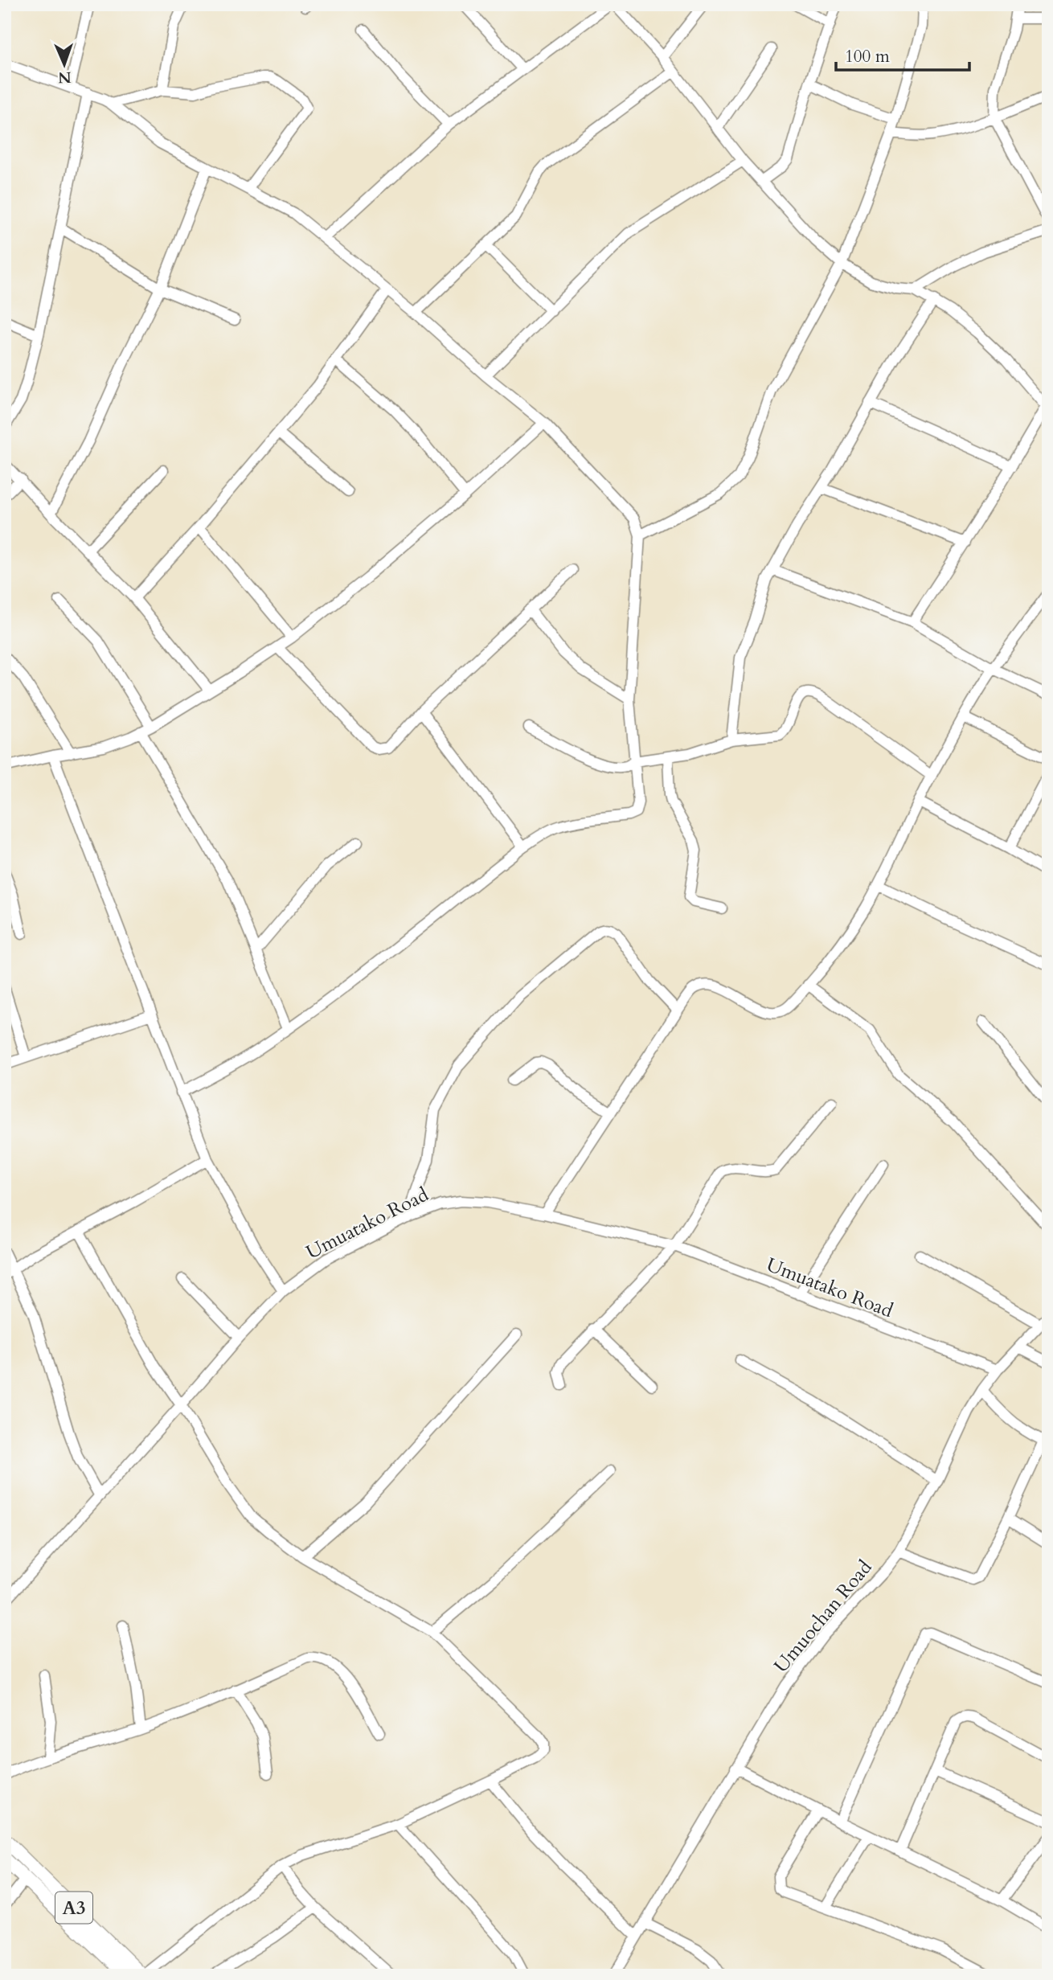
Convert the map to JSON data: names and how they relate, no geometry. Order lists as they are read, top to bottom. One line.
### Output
{"streets":{"main road":["A3"],"street":["Umuatako Road","Umuochan Road"]},"crossings":[["Umuatako Road","Umuochan Road"]],"scale_bar":"100 m","north":"bottom"}
